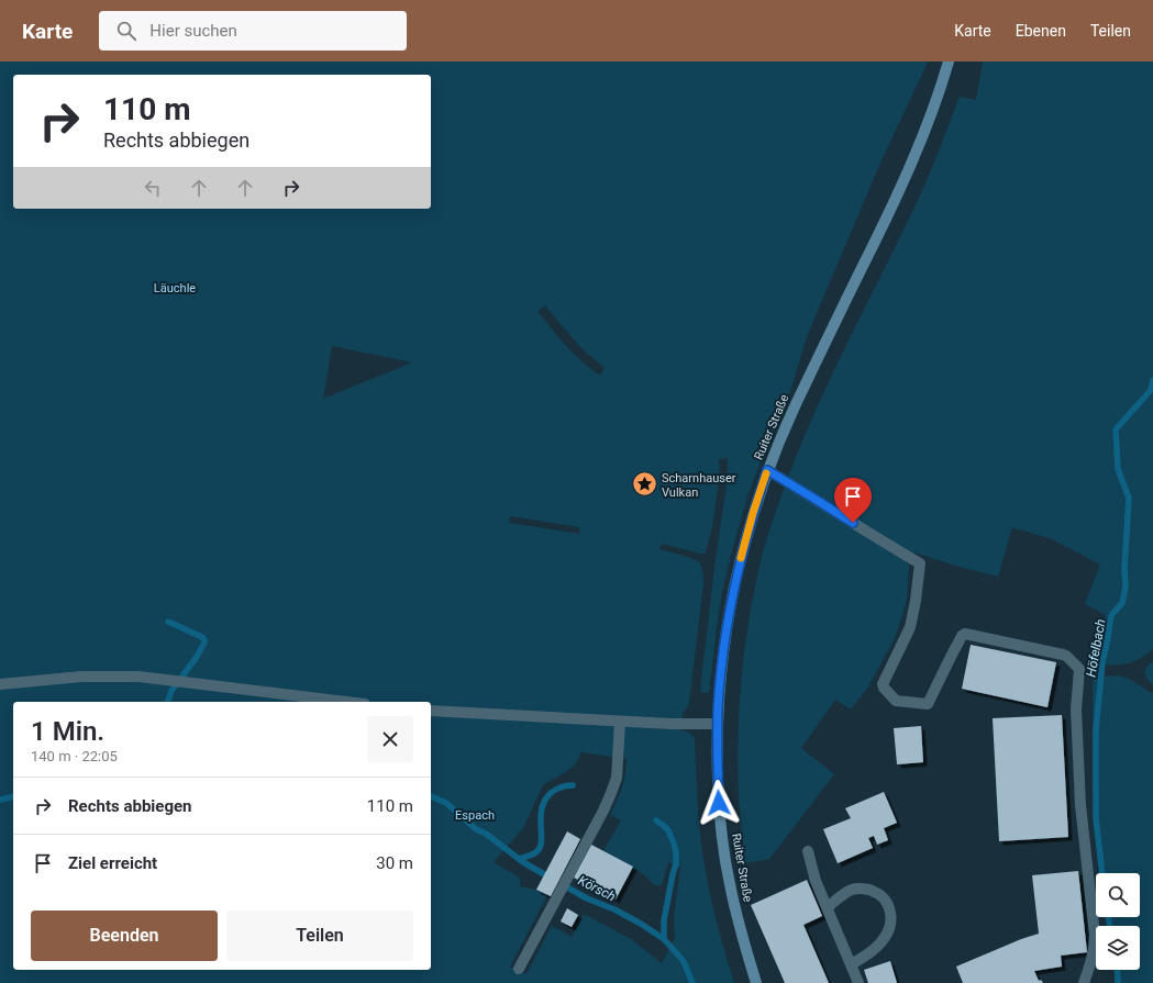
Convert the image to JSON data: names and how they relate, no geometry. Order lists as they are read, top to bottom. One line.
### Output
{"streets":{"main road":["Ruiter Straße"]},"water":["Höfelbach","Körsch"],"parks":["Läuchle","Espach"],"places":{"place":["Scharnhauser Vulkan"]},"page":{"header":"Karte","search":"Hier suchen","nav":["Karte","Ebenen","Teilen"],"turn":["110 m","Rechts abbiegen"],"heading":["1 Min.","140 m · 22:05"],"list":[{"name":"Rechts abbiegen","value":"110 m"},{"name":"Ziel erreicht","value":"30 m"}],"buttons":["Beenden","Teilen"]}}
